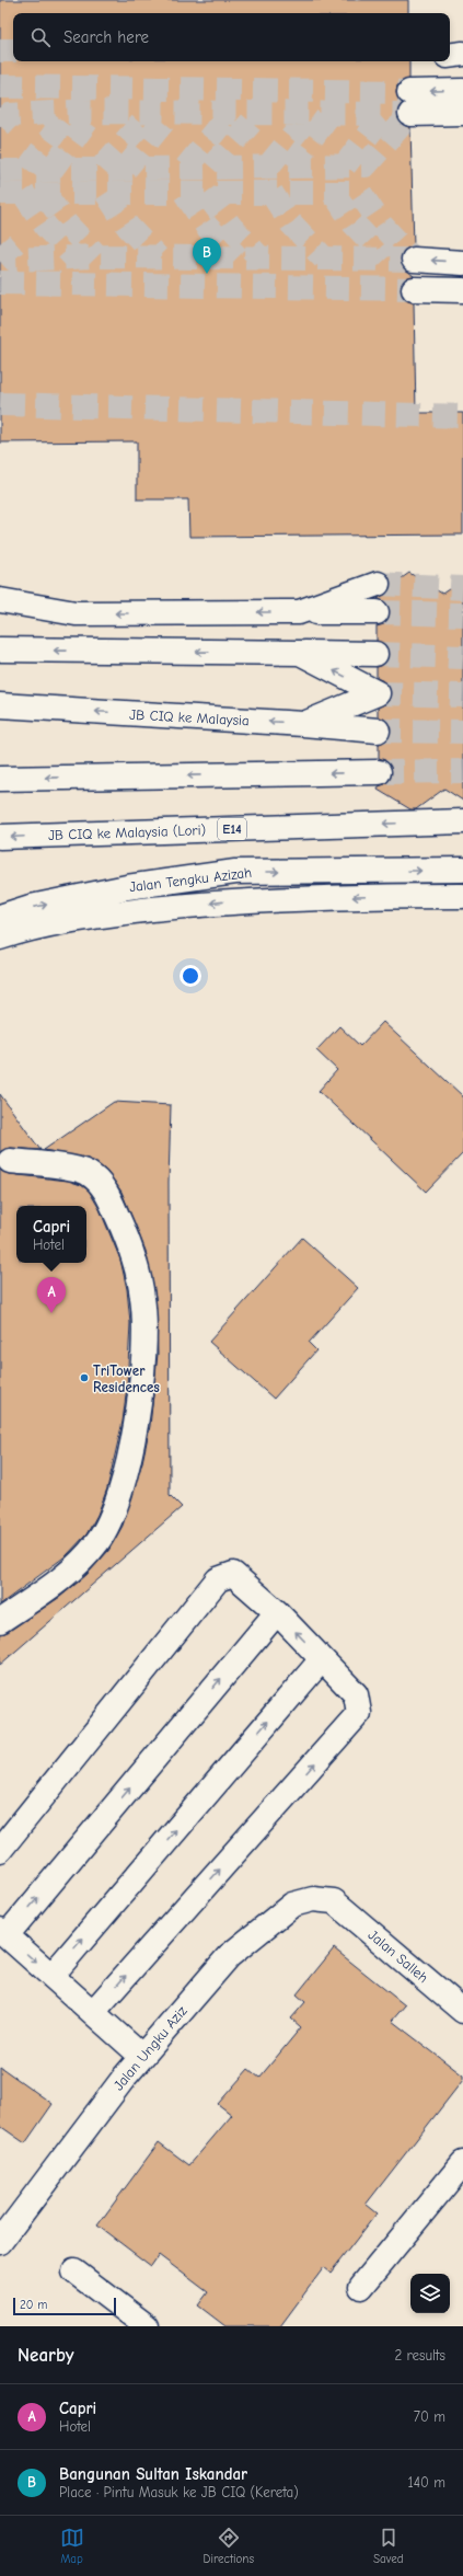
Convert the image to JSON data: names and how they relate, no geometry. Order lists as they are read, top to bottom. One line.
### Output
{"streets":{"main road":["JB CIQ ke Malaysia","E14","JB CIQ ke Malaysia (Lori)","Jalan Tengku Azizah","Jalan Salleh","Jalan Ungku Aziz"]},"crossings":[["Jalan Salleh","Jalan Ungku Aziz"]],"places":["TriTower Residences"],"scale_bar":"20 m","page":{"search":"Search here","pins":["B","A"],"popup":["Capri","Hotel"],"scale":"20 m","heading":["Nearby","2 results"],"list":[{"mark":"A","name":"Capri","note":"Hotel","value":"70 m"},{"mark":"B","name":"Bangunan Sultan Iskandar","note":"Place · Pintu Masuk ke JB CIQ (Kereta)","value":"140 m"}],"nav":["Map","Directions","Saved"]}}
